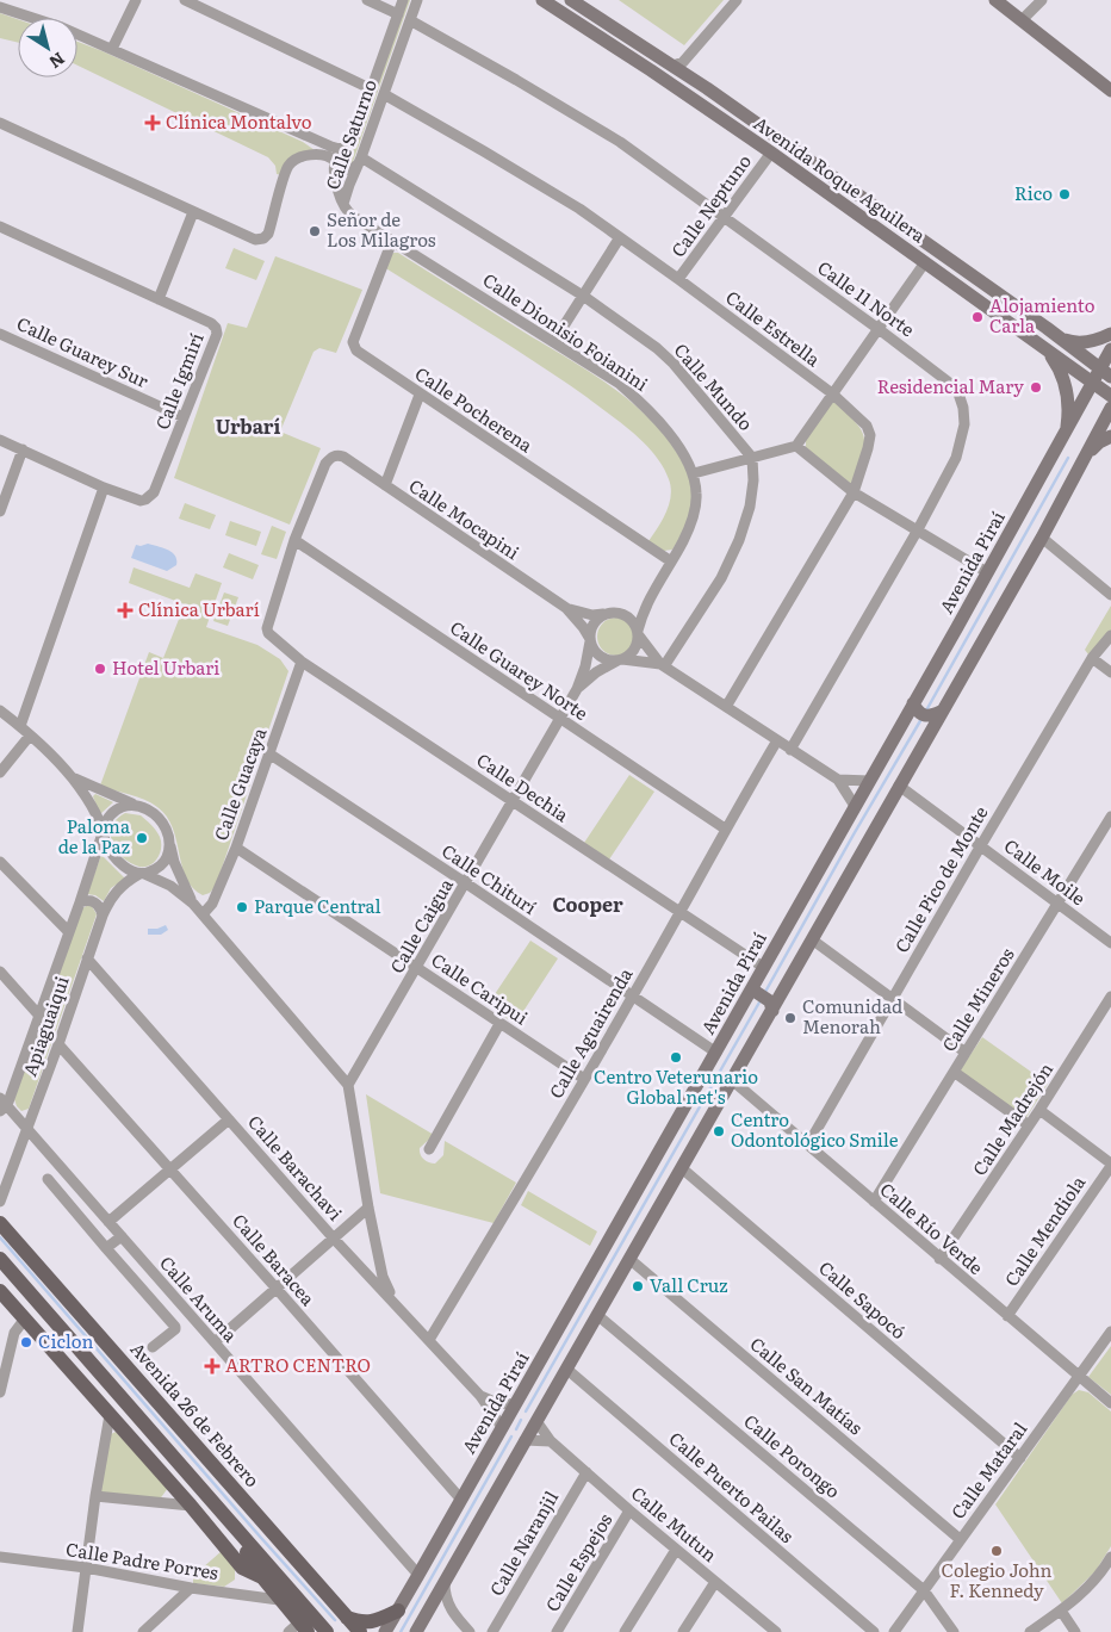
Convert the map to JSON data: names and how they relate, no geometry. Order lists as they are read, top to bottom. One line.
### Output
{"streets":{"main road":["Avenida Roque Aguilera","Avenida Piraí","Avenida 26 de Febrero"],"street":["Calle Saturno","Calle Neptuno","Calle 11 Norte","Calle Estrella","Calle Dionisio Foianini","Calle Guarey Sur","Calle Igmirí","Calle Mundo","Calle Pocherena","Calle Mocapini","Calle Guarey Norte","Calle Guacaya","Calle Dechia","Calle Moile","Calle Chiturí","Calle Pico de Monte","Calle Caigua","Calle Caripui","Calle Mineros","Apiaguaiqui","Calle Aguairenda","Calle Madrejón","Calle Barachavi","Calle Río Verde","Calle Mendiola","Calle Baracea","Calle Aruma","Calle Sapocó","Calle San Matías","Calle Porongo","Calle Mataral","Calle Puerto Pailas","Calle Mutun","Calle Naranjil","Calle Padre Porres","Calle Espejos"]},"crossings":[["Calle Saturno","Calle 11 Norte"],["Calle Saturno","Calle Estrella"],["Calle Saturno","Calle Dionisio Foianini"],["Calle Saturno","Calle Mundo"],["Avenida Roque Aguilera","Calle Neptuno"],["Avenida Roque Aguilera","Avenida Piraí"],["Calle Neptuno","Calle 11 Norte"],["Calle Neptuno","Calle Estrella"],["Calle Dionisio Foianini","Calle Pocherena"],["Calle Dionisio Foianini","Calle Mocapini"],["Calle Dionisio Foianini","Calle Caigua"],["Calle Guarey Sur","Calle Igmirí"],["Calle Mocapini","Calle Guarey Norte"],["Calle Mocapini","Calle Dechia"],["Calle Mocapini","Calle Caigua"],["Avenida Piraí","Calle Dechia"],["Avenida Piraí","Calle Moile"],["Avenida Piraí","Calle Chiturí"],["Avenida Piraí","Calle Barachavi"],["Avenida Piraí","Calle Río Verde"],["Avenida Piraí","Calle Baracea"],["Avenida Piraí","Calle Aruma"],["Avenida Piraí","Calle Sapocó"],["Avenida Piraí","Calle San Matías"],["Avenida Piraí","Calle Porongo"],["Avenida Piraí","Calle Puerto Pailas"],["Avenida Piraí","Calle Mutun"],["Calle Guarey Norte","Calle Dechia"],["Calle Guarey Norte","Calle Caigua"],["Calle Guarey Norte","Calle Aguairenda"],["Calle Guacaya","Calle Dechia"],["Calle Guacaya","Calle Chiturí"],["Calle Guacaya","Calle Caripui"],["Calle Dechia","Calle Caigua"],["Calle Dechia","Calle Aguairenda"],["Calle Moile","Calle Pico de Monte"],["Calle Moile","Calle Mineros"],["Calle Chiturí","Calle Caigua"],["Calle Chiturí","Calle Aguairenda"],["Calle Pico de Monte","Calle Río Verde"],["Calle Caigua","Calle Caripui"],["Calle Caripui","Calle Aguairenda"],["Calle Mineros","Calle Río Verde"],["Apiaguaiqui","Calle Barachavi"],["Apiaguaiqui","Calle Baracea"],["Apiaguaiqui","Calle Aruma"],["Calle Aguairenda","Calle Barachavi"],["Calle Madrejón","Calle Río Verde"],["Calle Río Verde","Calle Mendiola"],["Calle Río Verde","Calle Mataral"],["Calle Sapocó","Calle Mataral"],["Calle San Matías","Calle Mataral"],["Calle Porongo","Calle Mataral"],["Calle Mutun","Calle Naranjil"],["Calle Mutun","Calle Espejos"]],"districts":["Urbarí","Cooper"],"places":{"health":["Clínica Montalvo","Clínica Urbarí","ARTRO CENTRO"],"other":["Rico","Señor de Los Milagros","Alojamiento Carla","Residencial Mary","Hotel Urbari","Paloma de la Paz","Parque Central","Comunidad Menorah","Centro Veterunario Global net's","Centro Odontológico Smile","Vall Cruz","Ciclon","Colegio John F. Kennedy"]},"north":"bottom right"}
